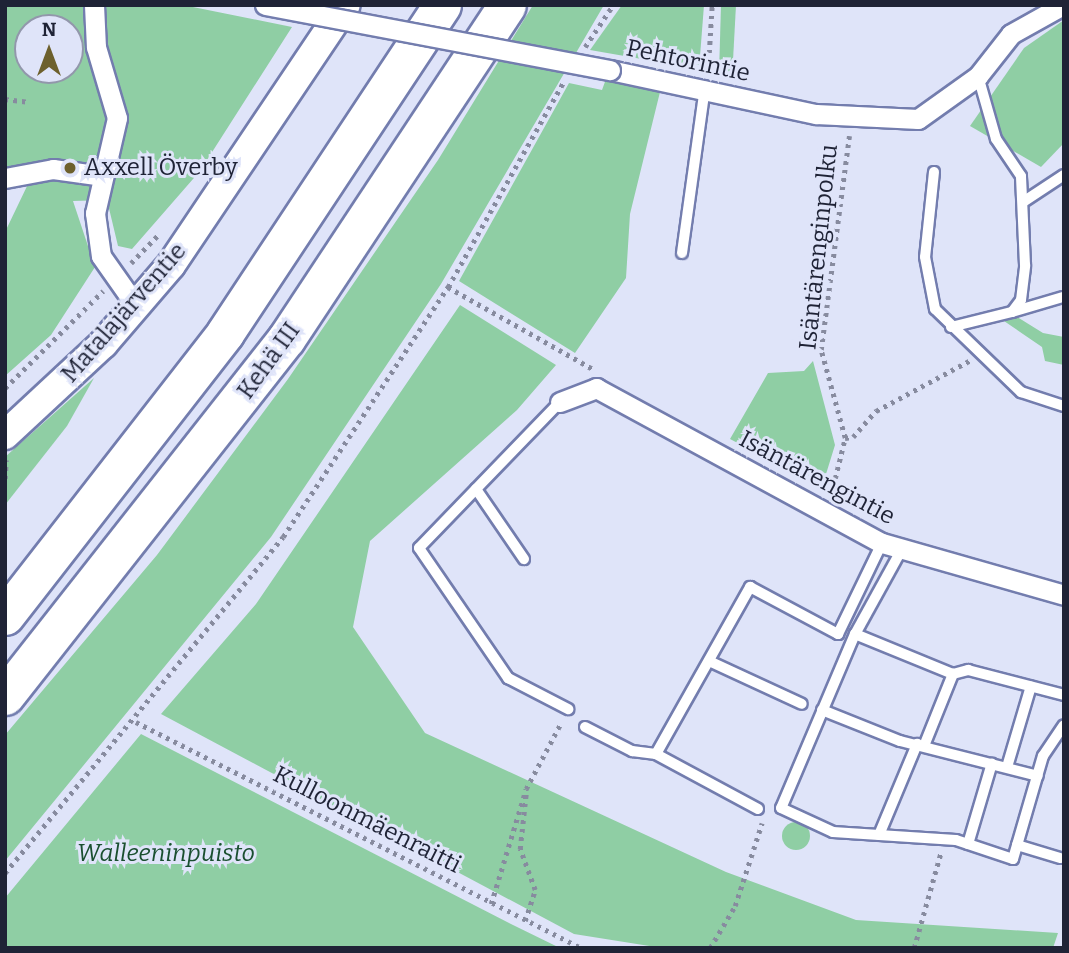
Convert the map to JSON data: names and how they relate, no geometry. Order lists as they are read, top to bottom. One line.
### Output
{"streets":{"highway":["Kehä III"],"main road":["Matalajärventie"],"street":["Pehtorintie","Isäntärengintie"],"path":["Isäntärenginpolku","Kulloonmäenraitti"]},"crossings":[["Pehtorintie","Isäntärenginpolku"]],"parks":["Walleeninpuisto"],"places":["Axxell Överby"],"north":"top"}
